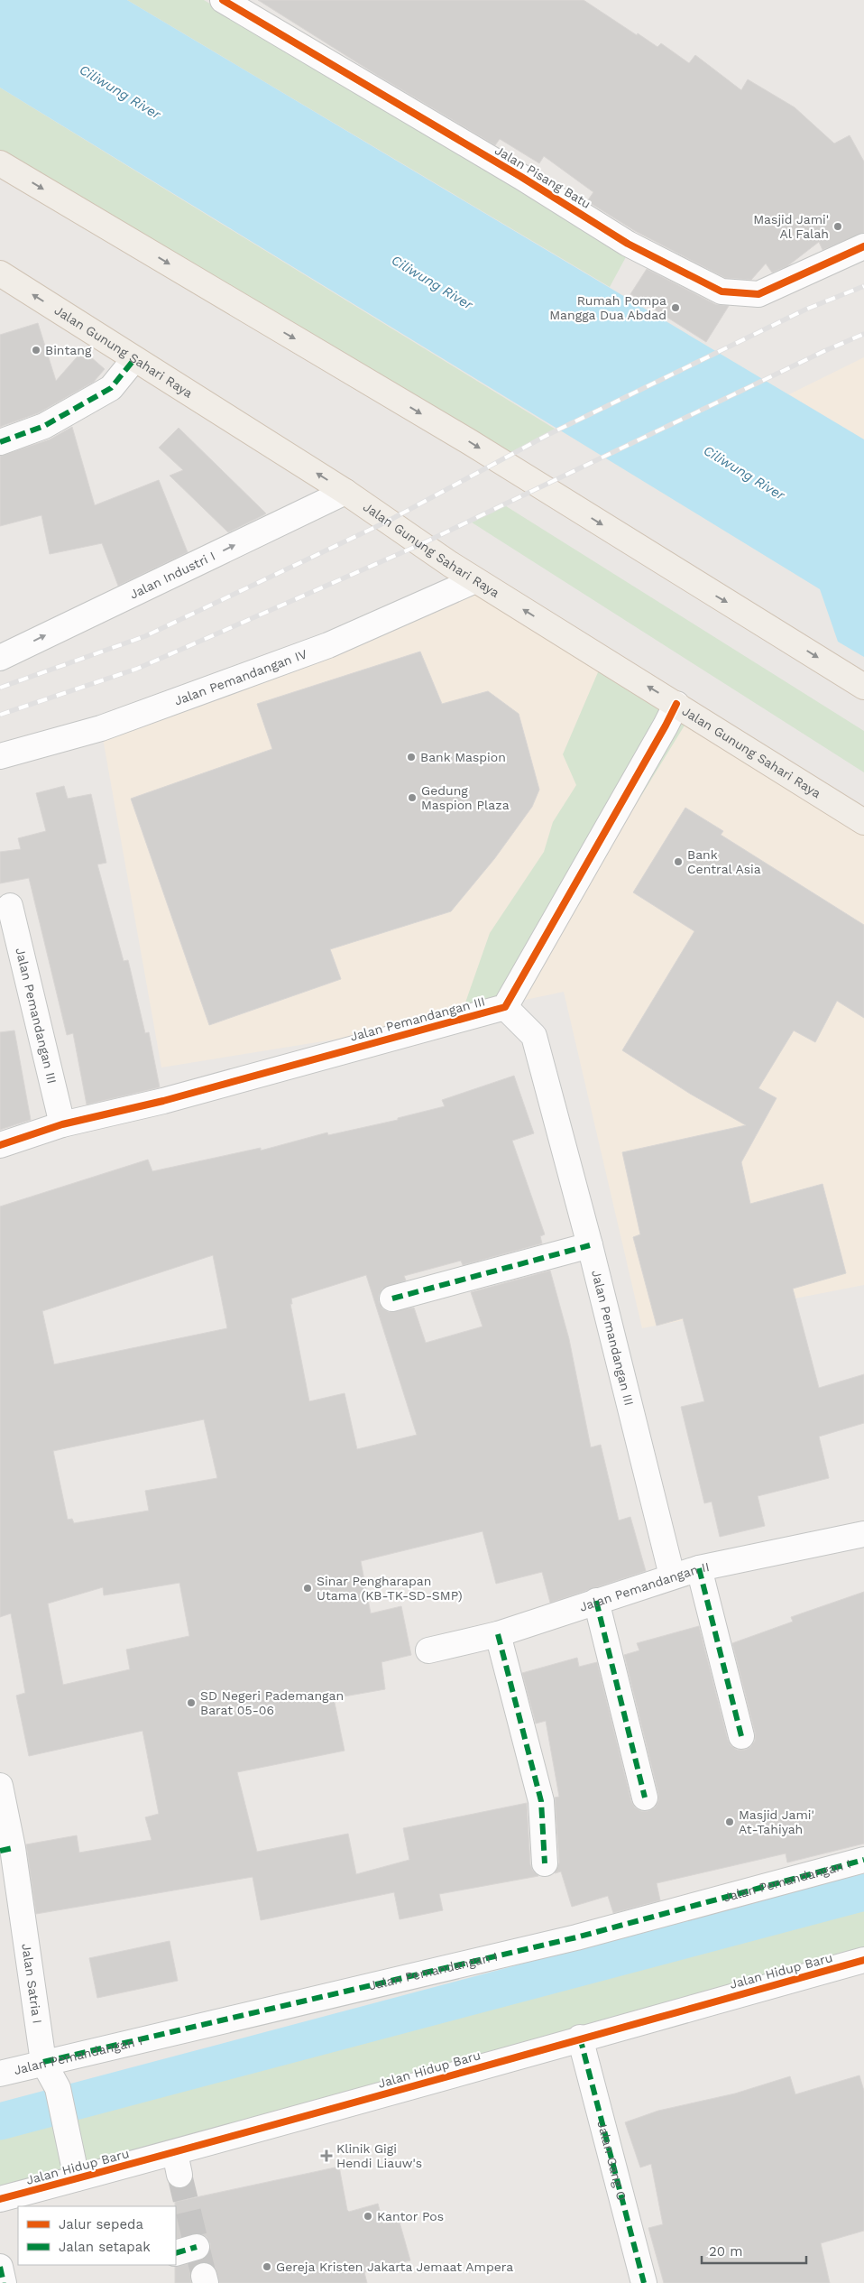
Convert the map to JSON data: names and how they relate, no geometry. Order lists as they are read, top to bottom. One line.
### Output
{"streets":{"main road":["Jalan Gunung Sahari Raya"],"street":["Jalan Pisang Batu","Jalan Industri I","Jalan Pemandangan IV","Jalan Pemandangan III","Jalan Pemandangan II","Jalan Pemandangan I","Jalan Hidup Baru","Jalan Satria I","Jalan Gang O"]},"crossings":[["Jalan Gunung Sahari Raya","Jalan Industri I"],["Jalan Gunung Sahari Raya","Jalan Pemandangan IV"],["Jalan Gunung Sahari Raya","Jalan Pemandangan III"],["Jalan Pemandangan III","Jalan Pemandangan II"],["Jalan Pemandangan I","Jalan Satria I"],["Jalan Hidup Baru","Jalan Satria I"],["Jalan Hidup Baru","Jalan Gang O"]],"water":["Ciliwung River"],"places":{"other":["Masjid Jami' Al Falah","Rumah Pompa Mangga Dua Abdad","Bintang","Bank Maspion","Gedung Maspion Plaza","Bank Central Asia","Sinar Pengharapan Utama (KB-TK-SD-SMP)","SD Negeri Pademangan Barat 05-06","Masjid Jami' At-Tahiyah","Kantor Pos","Gereja Kristen Jakarta Jemaat Ampera"],"health":["Klinik Gigi Hendi Liauw's"]},"legend":["Jalur sepeda","Jalan setapak"],"scale_bar":"20 m"}
